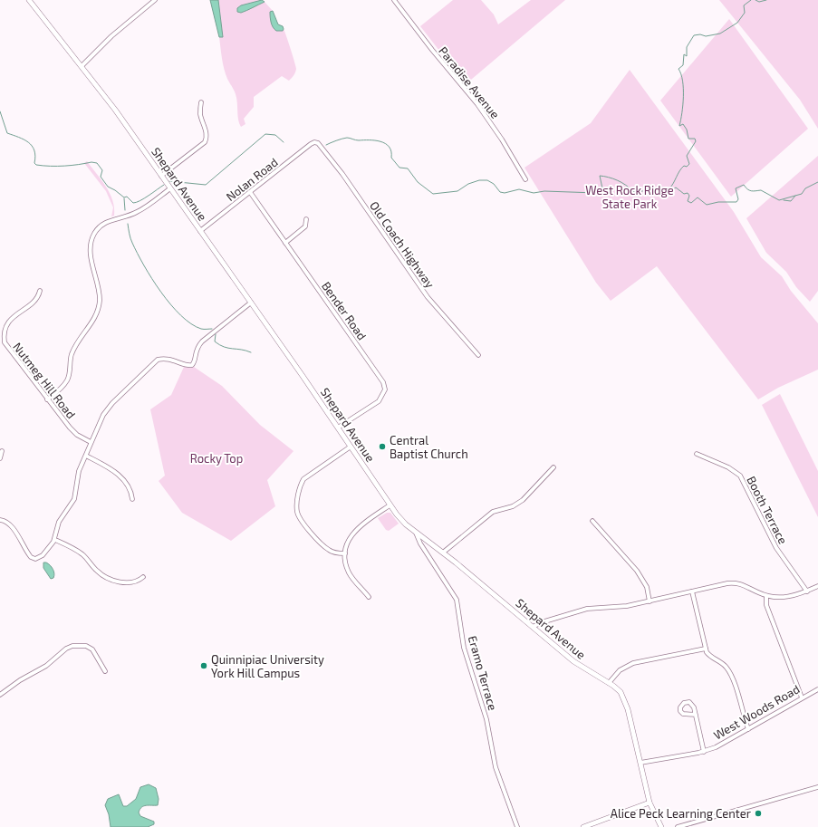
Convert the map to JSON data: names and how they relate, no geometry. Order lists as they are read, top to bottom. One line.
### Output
{"streets":{"main road":["Shepard Avenue"],"street":["Paradise Avenue","Nolan Road","Old Coach Highway","Bender Road","Nutmeg Hill Road","Booth Terrace","Eramo Terrace","West Woods Road"]},"crossings":[["Nolan Road","Shepard Avenue"],["Nolan Road","Old Coach Highway"],["Nolan Road","Bender Road"],["Shepard Avenue","Bender Road"],["Shepard Avenue","Eramo Terrace"],["Shepard Avenue","West Woods Road"]],"parks":["West Rock Ridge State Park","Rocky Top"],"places":["Central Baptist Church","Quinnipiac University York Hill Campus","Alice Peck Learning Center"]}
